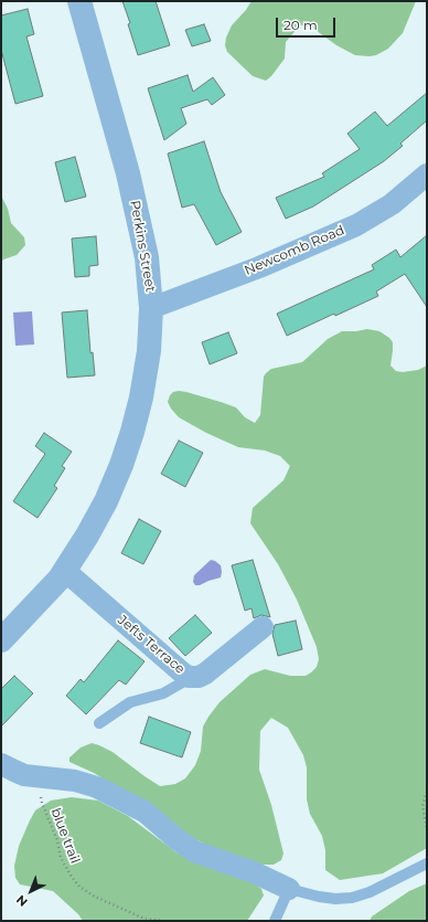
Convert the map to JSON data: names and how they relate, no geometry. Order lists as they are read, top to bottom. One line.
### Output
{"streets":{"street":["Perkins Street","Newcomb Road","Jefts Terrace"],"path":["blue trail"]},"crossings":[["Perkins Street","Newcomb Road"],["Perkins Street","Jefts Terrace"]],"scale_bar":"20 m","north":"bottom left"}
